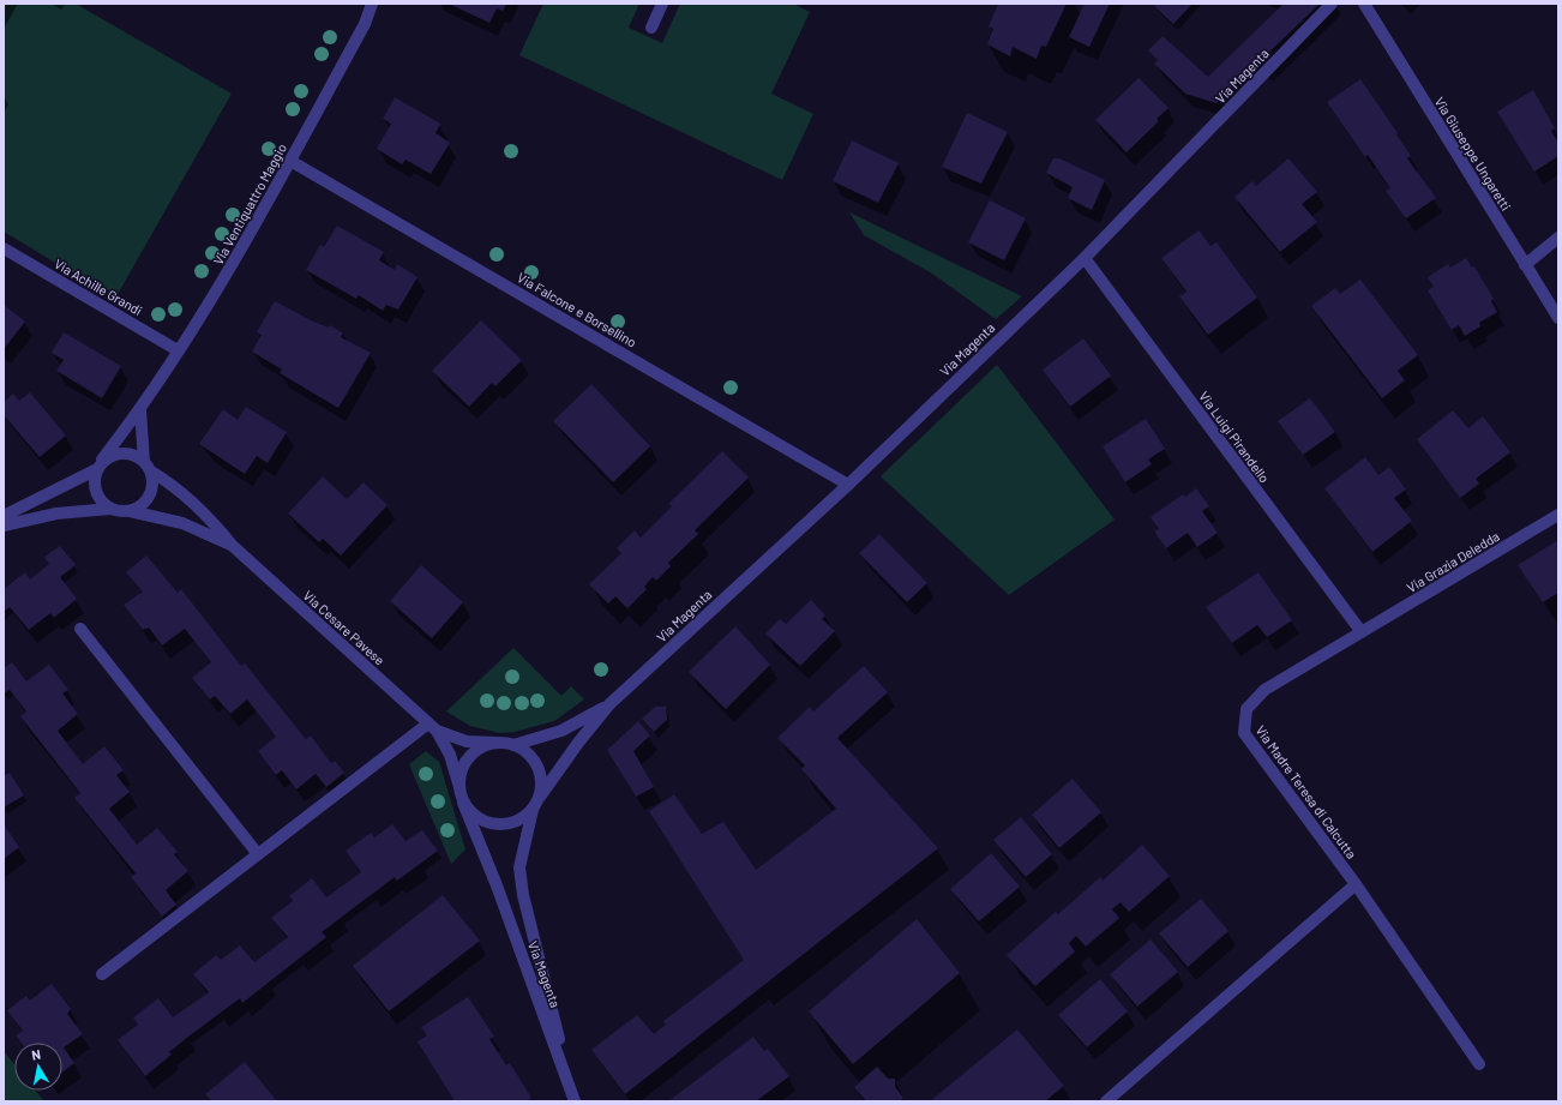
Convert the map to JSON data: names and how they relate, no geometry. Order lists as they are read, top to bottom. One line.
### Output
{"streets":{"street":["Via Magenta","Via Giuseppe Ungaretti","Via Ventiquattro Maggio","Via Achille Grandi","Via Falcone e Borsellino","Via Luigi Pirandello","Via Grazia Deledda","Via Cesare Pavese","Via Madre Teresa di Calcutta"]},"crossings":[["Via Magenta","Via Falcone e Borsellino"],["Via Magenta","Via Luigi Pirandello"],["Via Magenta","Via Cesare Pavese"],["Via Ventiquattro Maggio","Via Achille Grandi"],["Via Ventiquattro Maggio","Via Falcone e Borsellino"],["Via Ventiquattro Maggio","Via Cesare Pavese"],["Via Luigi Pirandello","Via Grazia Deledda"],["Via Luigi Pirandello","Via Madre Teresa di Calcutta"],["Via Grazia Deledda","Via Madre Teresa di Calcutta"]],"north":"top"}
